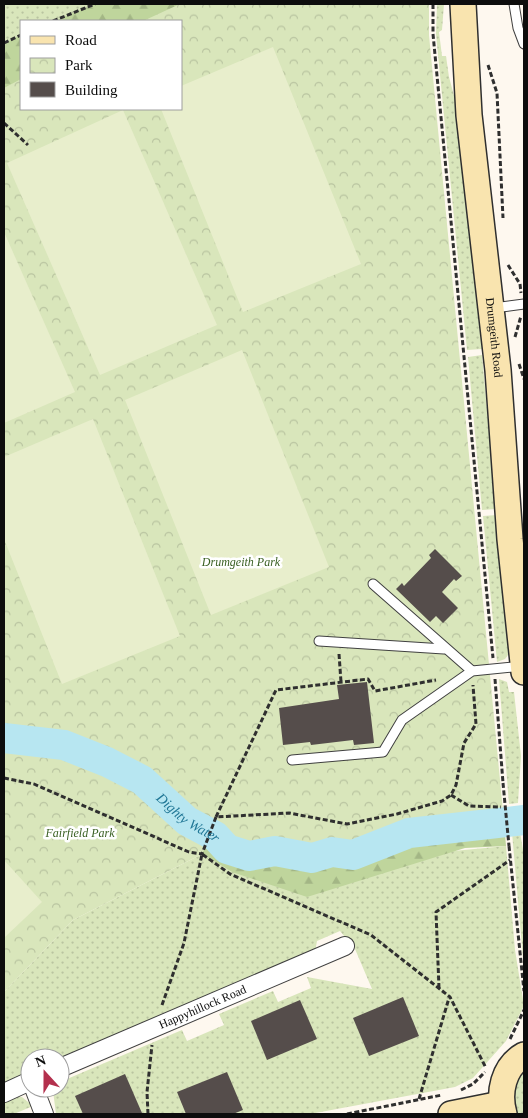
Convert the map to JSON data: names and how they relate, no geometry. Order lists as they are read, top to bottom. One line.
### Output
{"streets":{"main road":["Drumgeith Road"],"street":["Happyhillock Road"]},"water":["Dighty Water"],"parks":["Drumgeith Park","Fairfield Park"],"legend":["Road","Park","Building"],"north":"top"}
